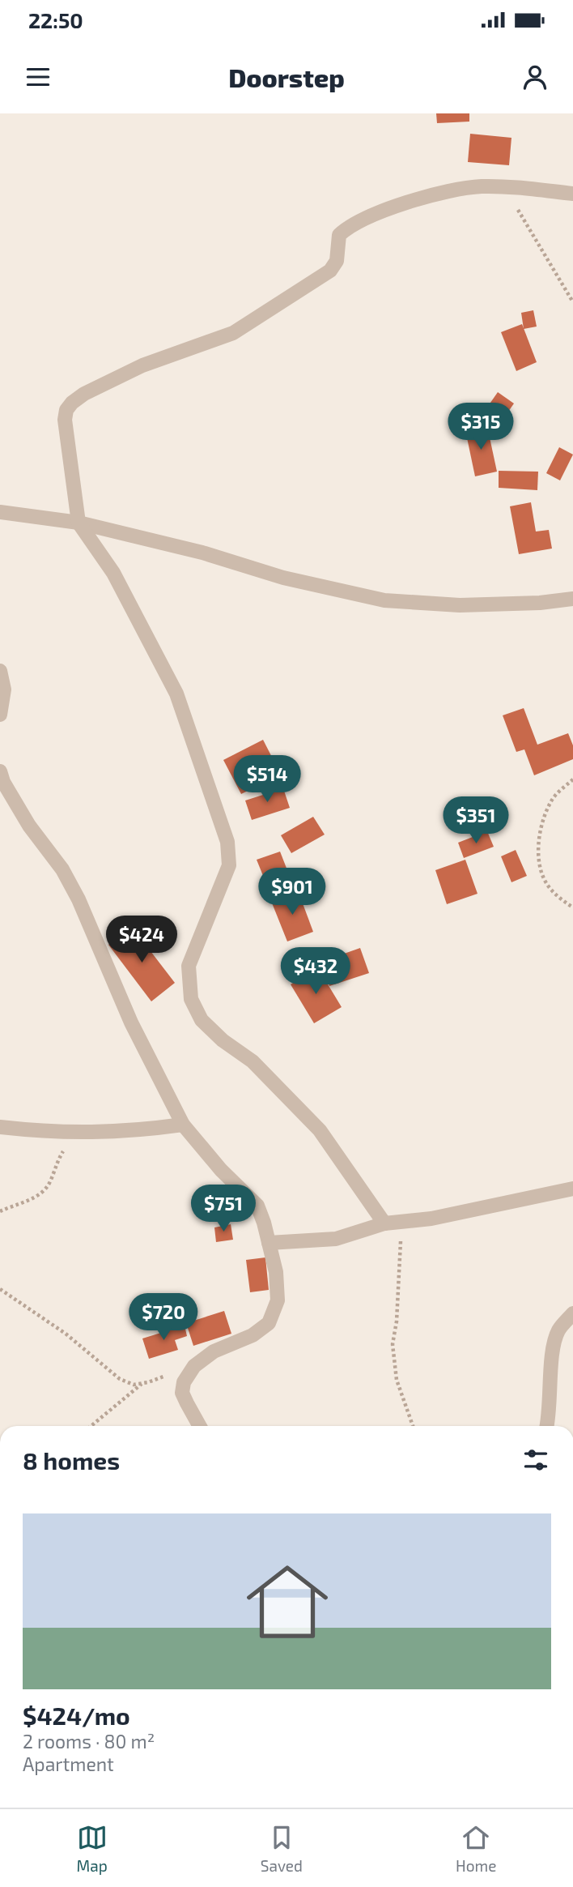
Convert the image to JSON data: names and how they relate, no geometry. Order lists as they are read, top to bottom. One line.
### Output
{"page":{"status":"22:50","header":"Doorstep","price":["$315","$514","$351","$901","$424","$432","$751","$720"],"heading":"8 homes","list":[{"name":"$424/mo","note":"2 rooms · 80 m² · Apartment"}],"tabs":["Map","Saved","Home"]}}
